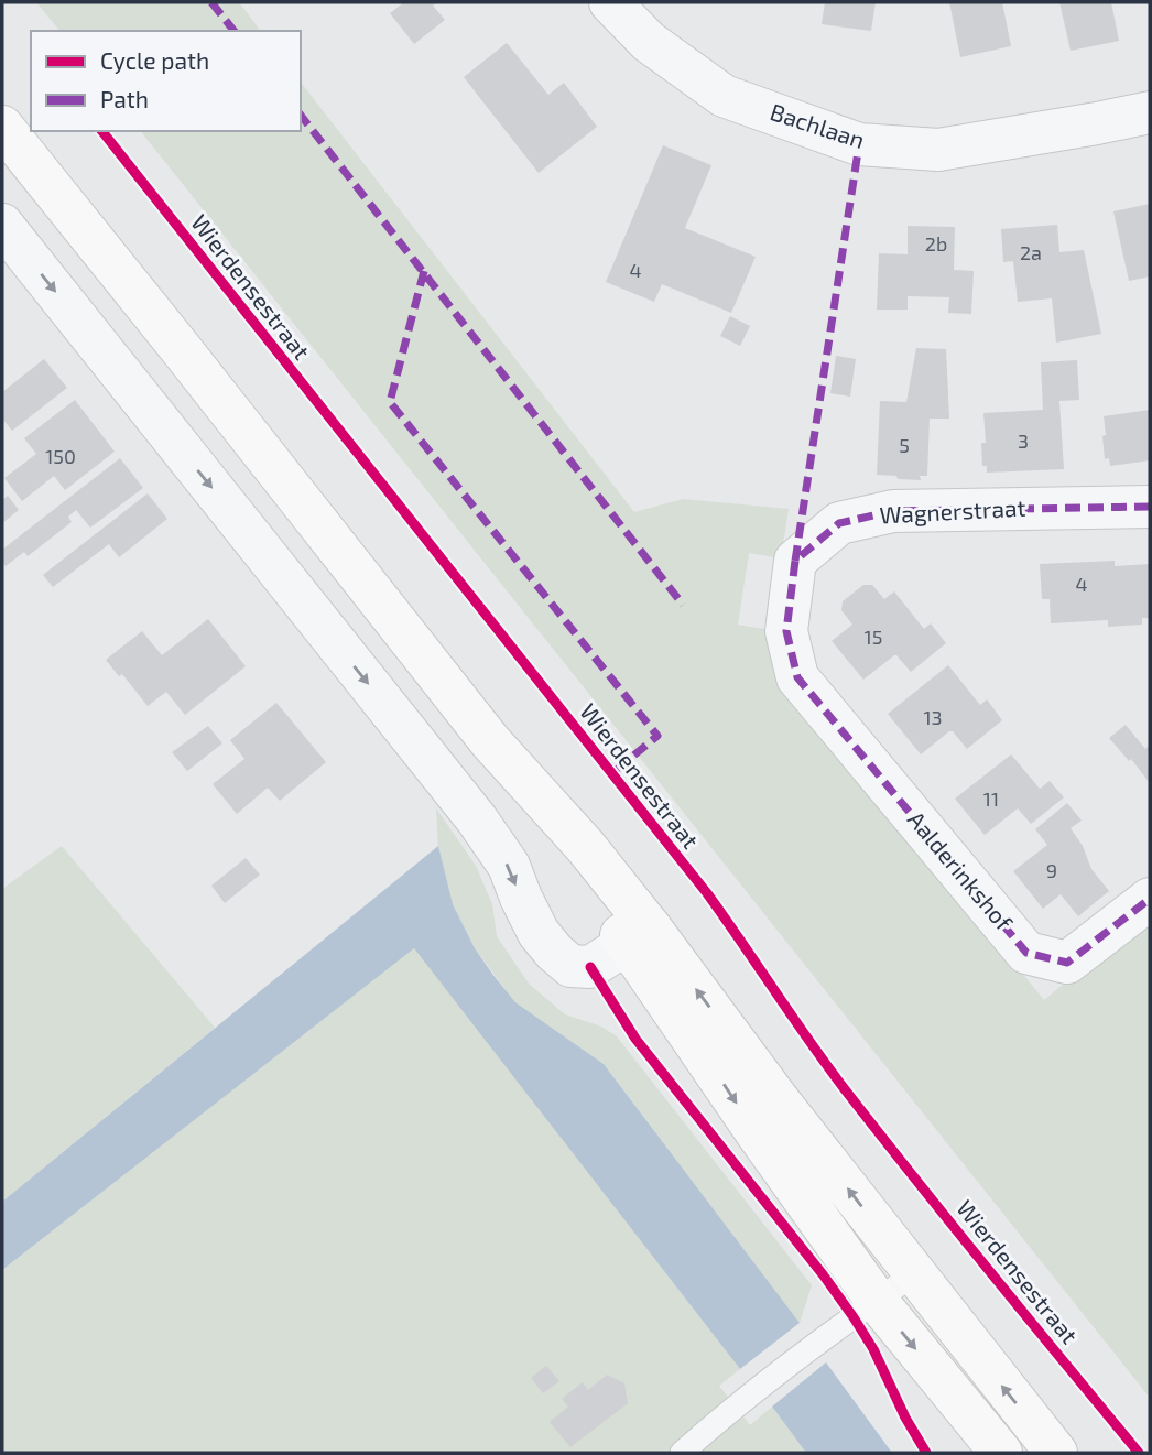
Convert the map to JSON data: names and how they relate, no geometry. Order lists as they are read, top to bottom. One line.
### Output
{"streets":{"street":["Bachlaan","Wagnerstraat","Aalderinkshof"],"cycle path":["Wierdensestraat"]},"crossings":[["Wagnerstraat","Aalderinkshof"]],"house_numbers":["2b","2a","4","3","5","150","4","15","13","11","9"],"legend":["Cycle path","Path"]}
